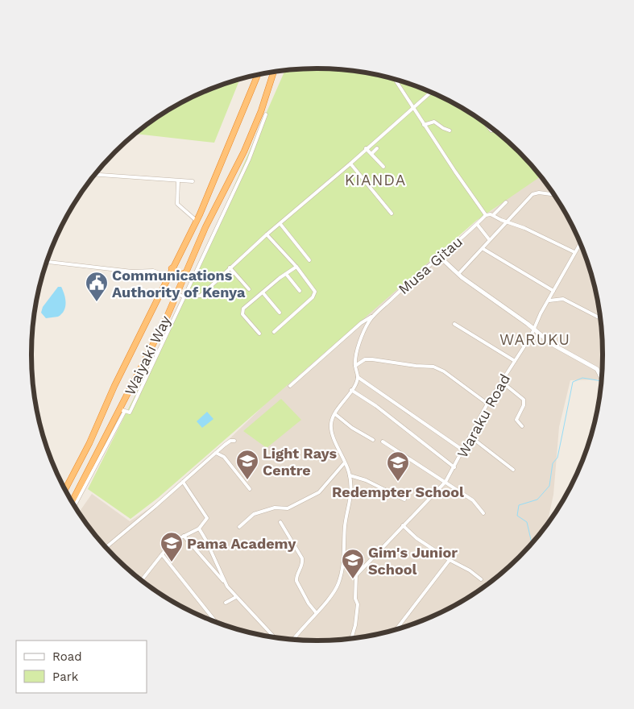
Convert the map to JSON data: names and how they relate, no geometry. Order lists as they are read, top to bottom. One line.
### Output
{"streets":{"highway":["Waiyaki Way"],"street":["Musa Gitau","Waraku Road"]},"districts":["KIANDA","WARUKU"],"places":{"public building":["Communications Authority of Kenya"],"school or university":["Light Rays Centre","Redempter School","Pama Academy","Gim's Junior School"]},"legend":["Road","Park"]}
